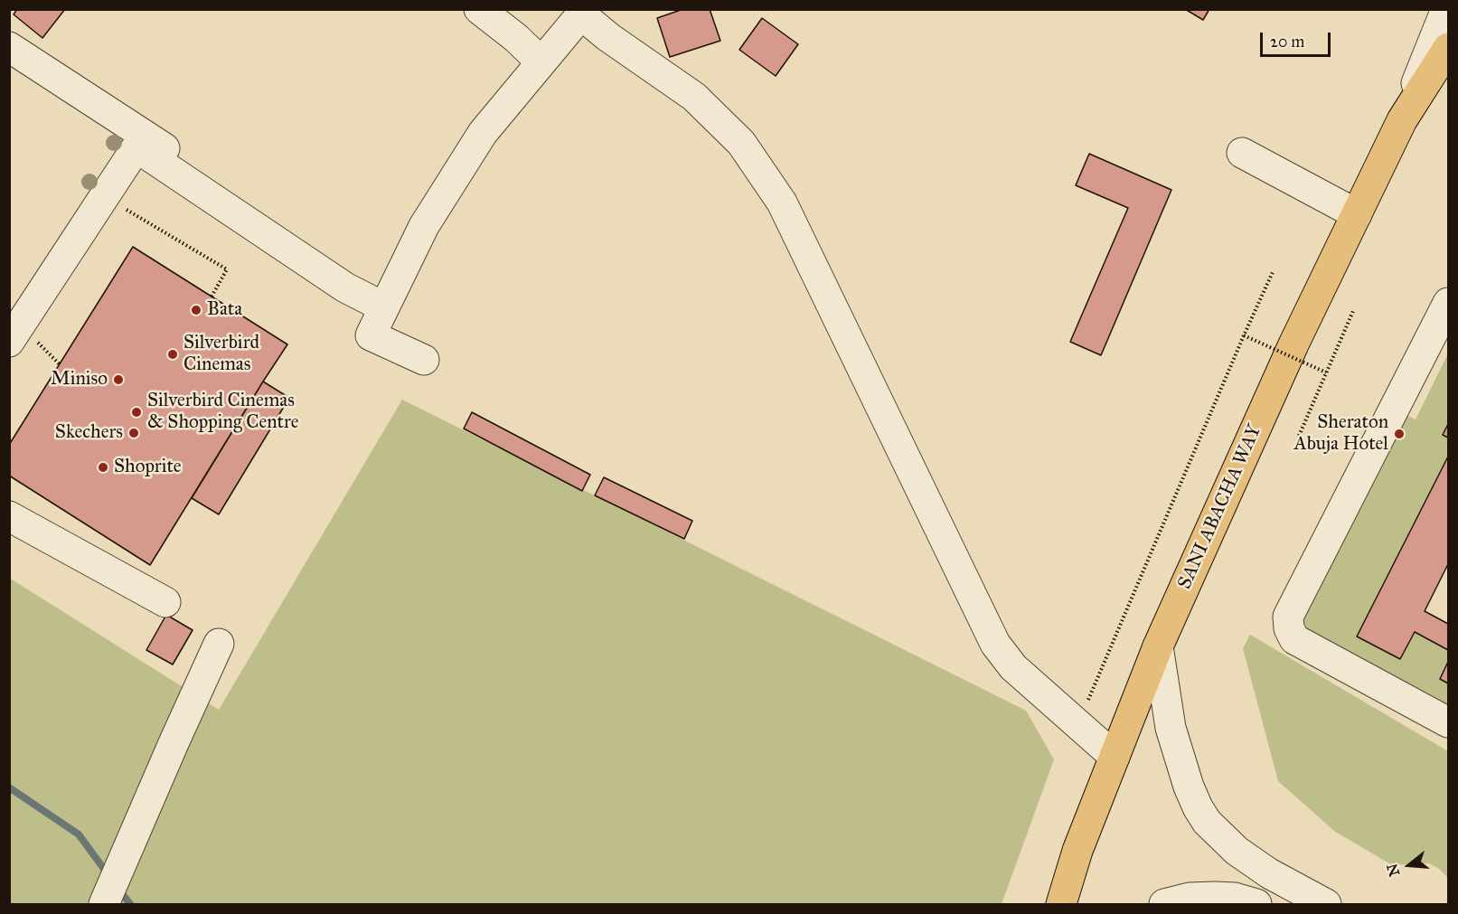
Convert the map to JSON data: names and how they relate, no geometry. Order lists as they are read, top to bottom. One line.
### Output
{"streets":{"highway":["SANI ABACHA WAY"]},"places":["Bata","Silverbird Cinemas","Miniso","Silverbird Cinemas & Shopping Centre","Skechers","Sheraton Abuja Hotel","Shoprite"],"scale_bar":"20 m","north":"left"}
